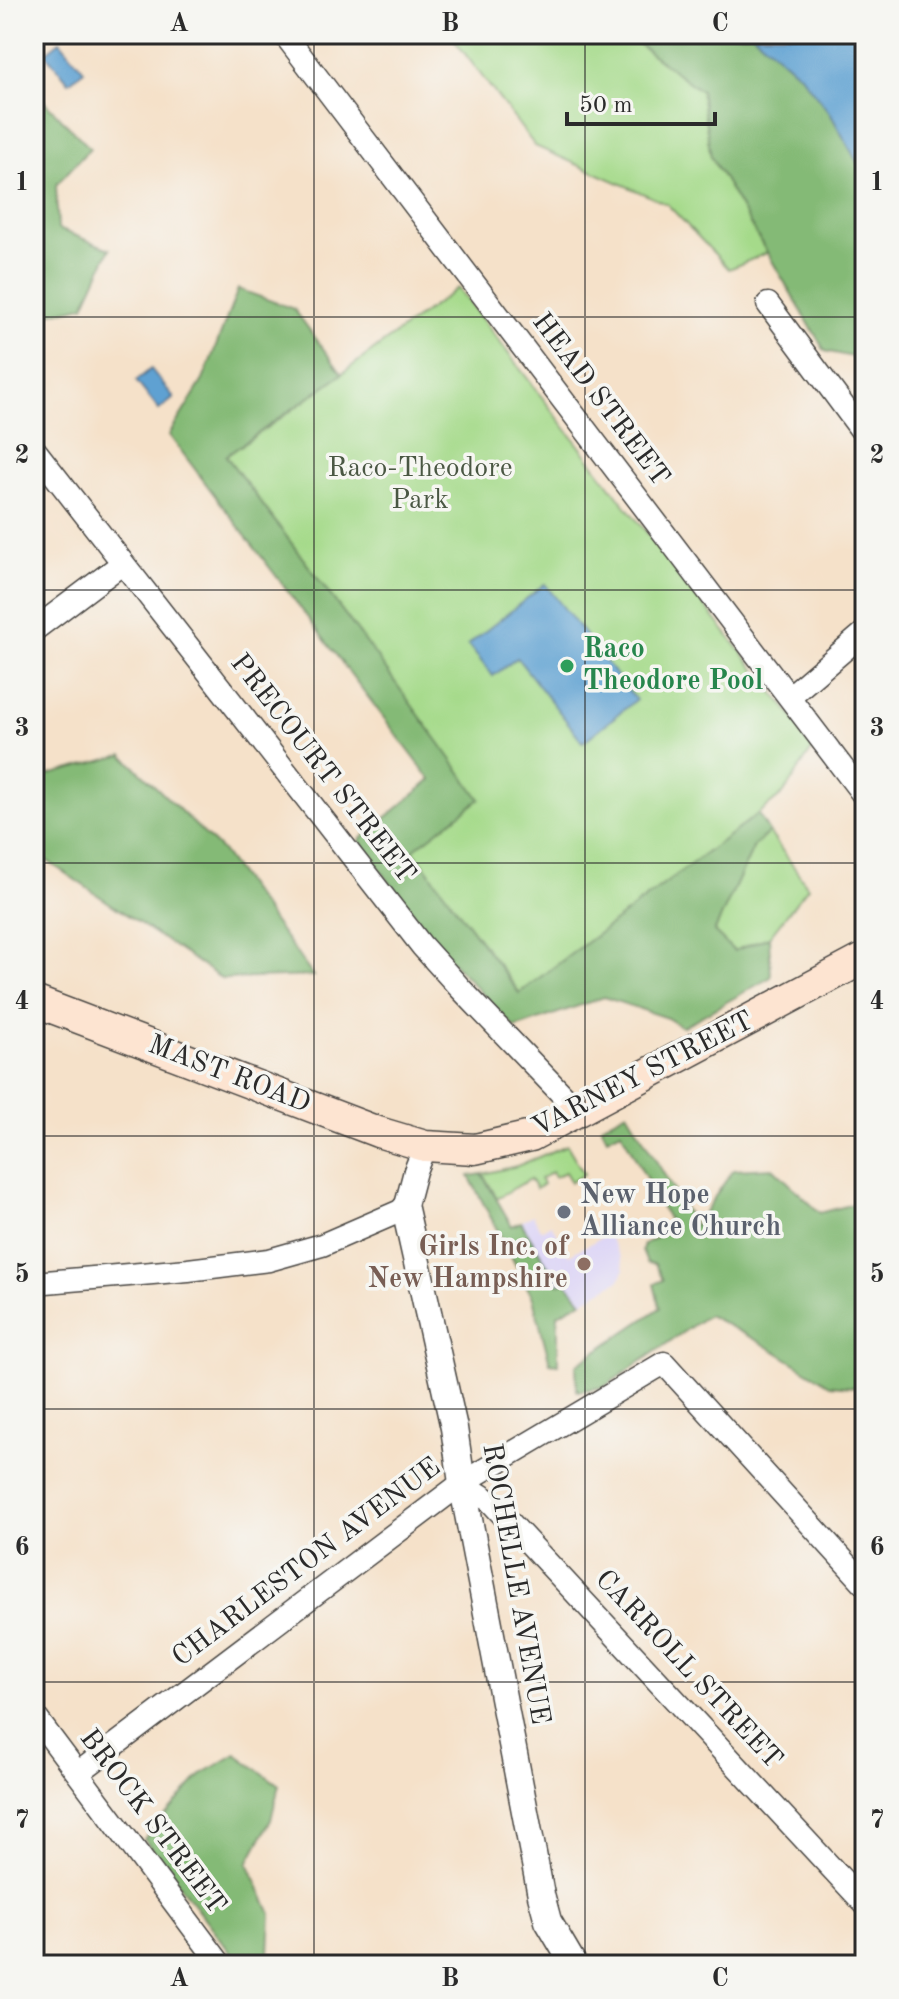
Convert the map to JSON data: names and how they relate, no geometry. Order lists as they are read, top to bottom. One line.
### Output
{"streets":{"main road":["MAST ROAD","VARNEY STREET"],"street":["HEAD STREET","PRECOURT STREET","CHARLESTON AVENUE","ROCHELLE AVENUE","CARROLL STREET","BROCK STREET"]},"crossings":[["PRECOURT STREET","VARNEY STREET"],["MAST ROAD","VARNEY STREET"],["CHARLESTON AVENUE","ROCHELLE AVENUE"],["CHARLESTON AVENUE","CARROLL STREET"],["CHARLESTON AVENUE","BROCK STREET"],["ROCHELLE AVENUE","CARROLL STREET"]],"parks":["Raco-Theodore Park"],"places":["Raco Theodore Pool","New Hope Alliance Church","Girls Inc. of New Hampshire"],"scale_bar":"50 m","grid":{"columns":["A","B","C"],"rows":["1","2","3","4","5","6","7"]}}
